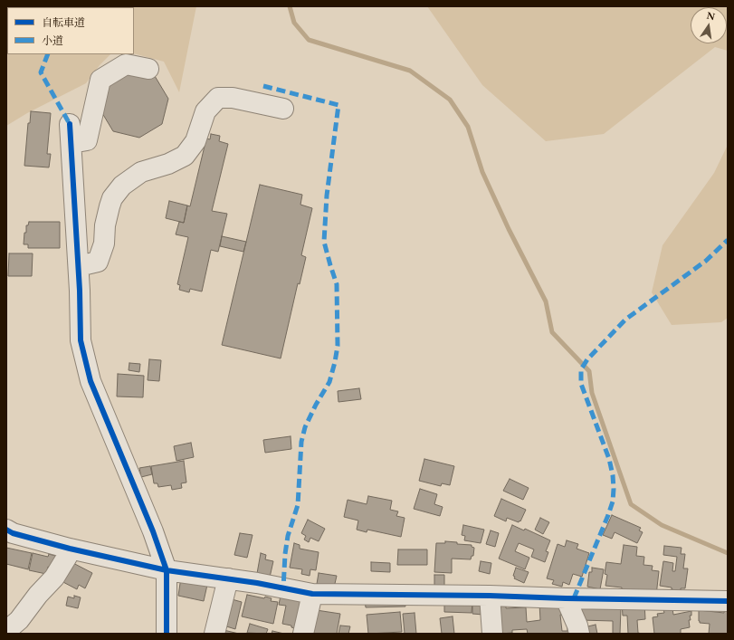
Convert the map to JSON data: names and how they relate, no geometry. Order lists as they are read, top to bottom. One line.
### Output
{"legend":["自転車道","小道"],"north":"top"}
